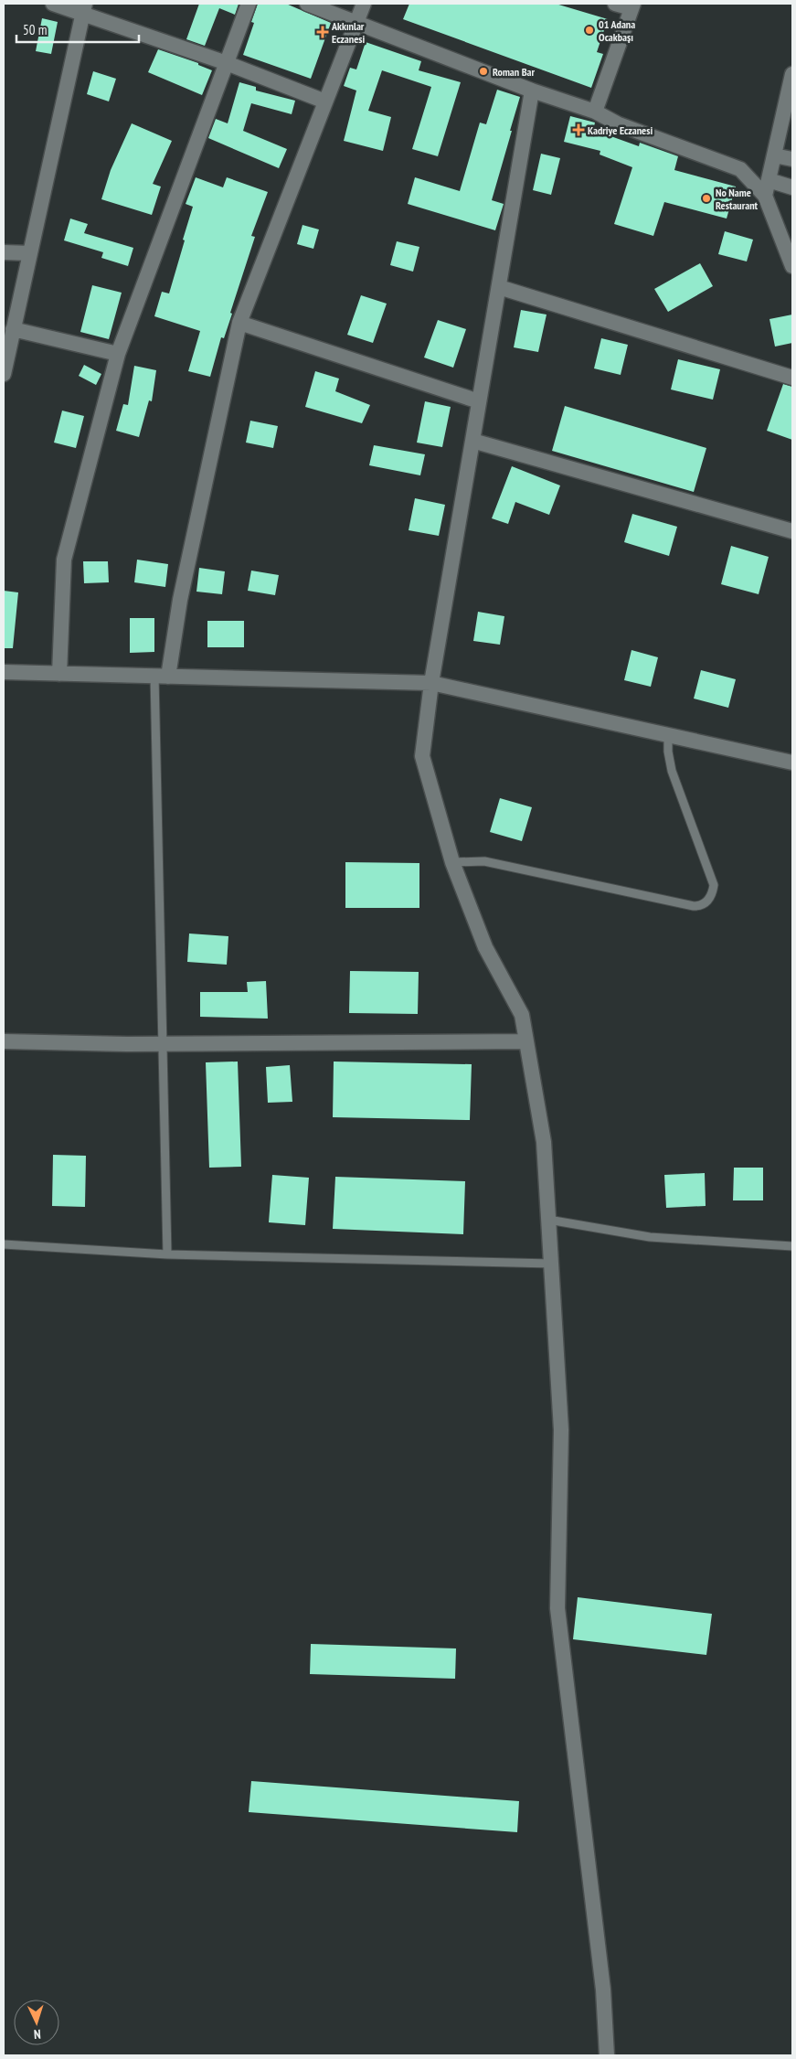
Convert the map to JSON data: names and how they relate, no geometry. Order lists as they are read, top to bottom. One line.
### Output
{"places":{"other":["01 Adana Ocakbaşı","Roman Bar","No Name Restaurant"],"health":["Akkınlar Eczanesi","Kadriye Eczanesi"]},"scale_bar":"50 m","north":"bottom"}
